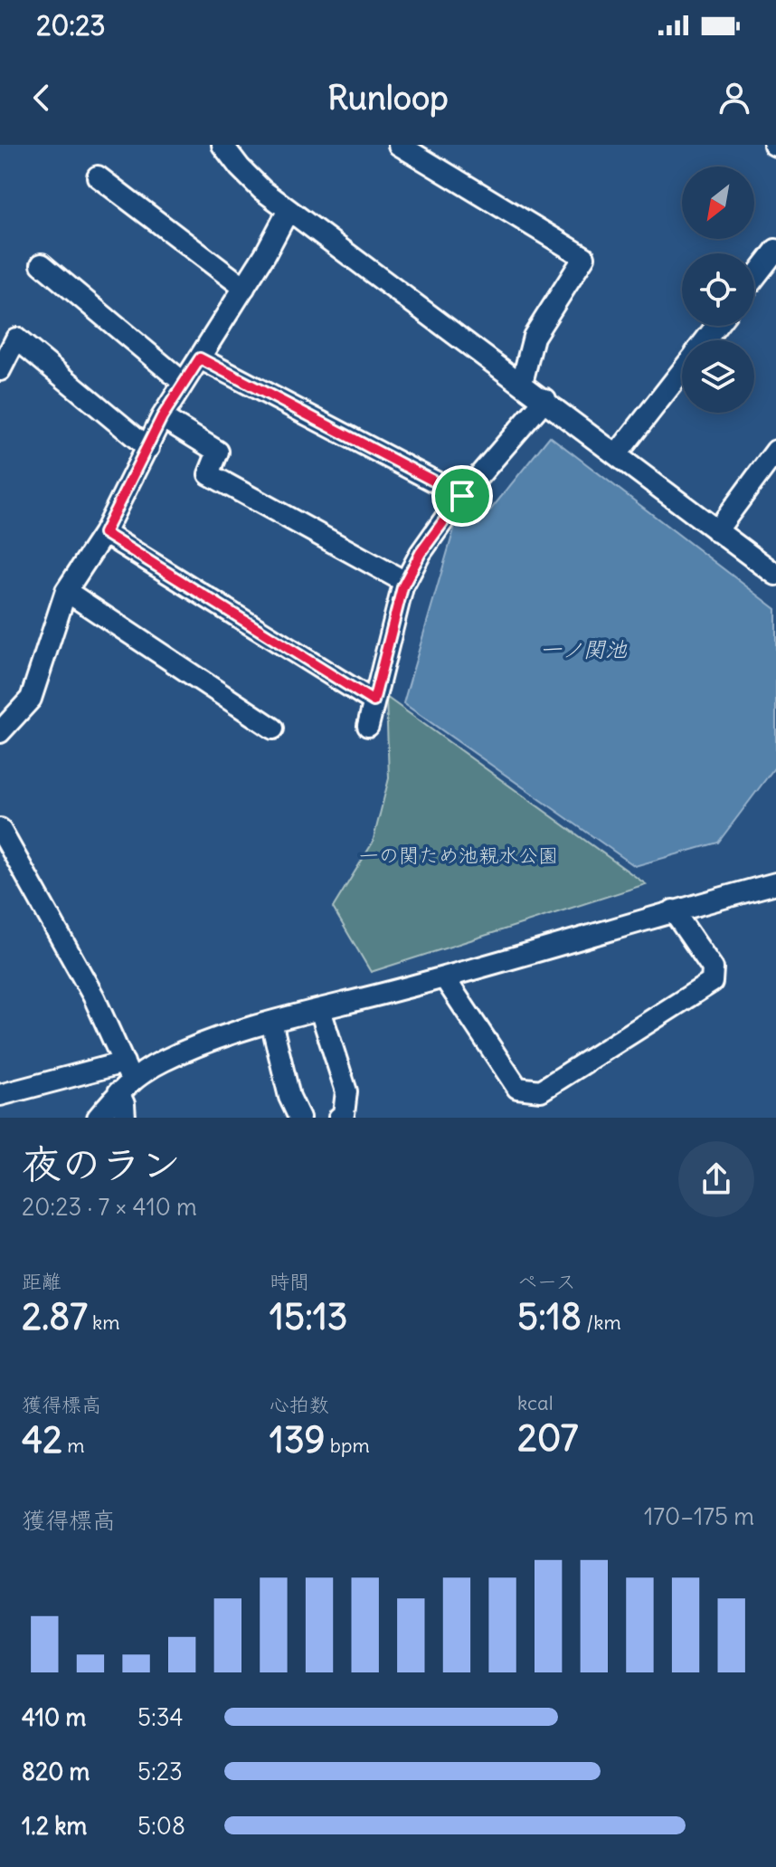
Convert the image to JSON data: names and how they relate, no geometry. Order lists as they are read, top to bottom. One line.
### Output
{"water":["一ノ関池"],"parks":["一の関ため池親水公園"],"north":"bottom left","page":{"status":"20:23","header":"Runloop","heading":["夜のラン","20:23 · 7 × 410 m"],"stats":[["距離","2.87 km"],["時間","15:13"],["ペース","5:18 /km"],["獲得標高","42 m"],["心拍数","139 bpm"],["kcal","207"]],"chart":["獲得標高","170–175 m"],"list":[{"name":"410 m","note":"5:34"},{"name":"820 m","note":"5:23"},{"name":"1.2 km","note":"5:08"}]}}
